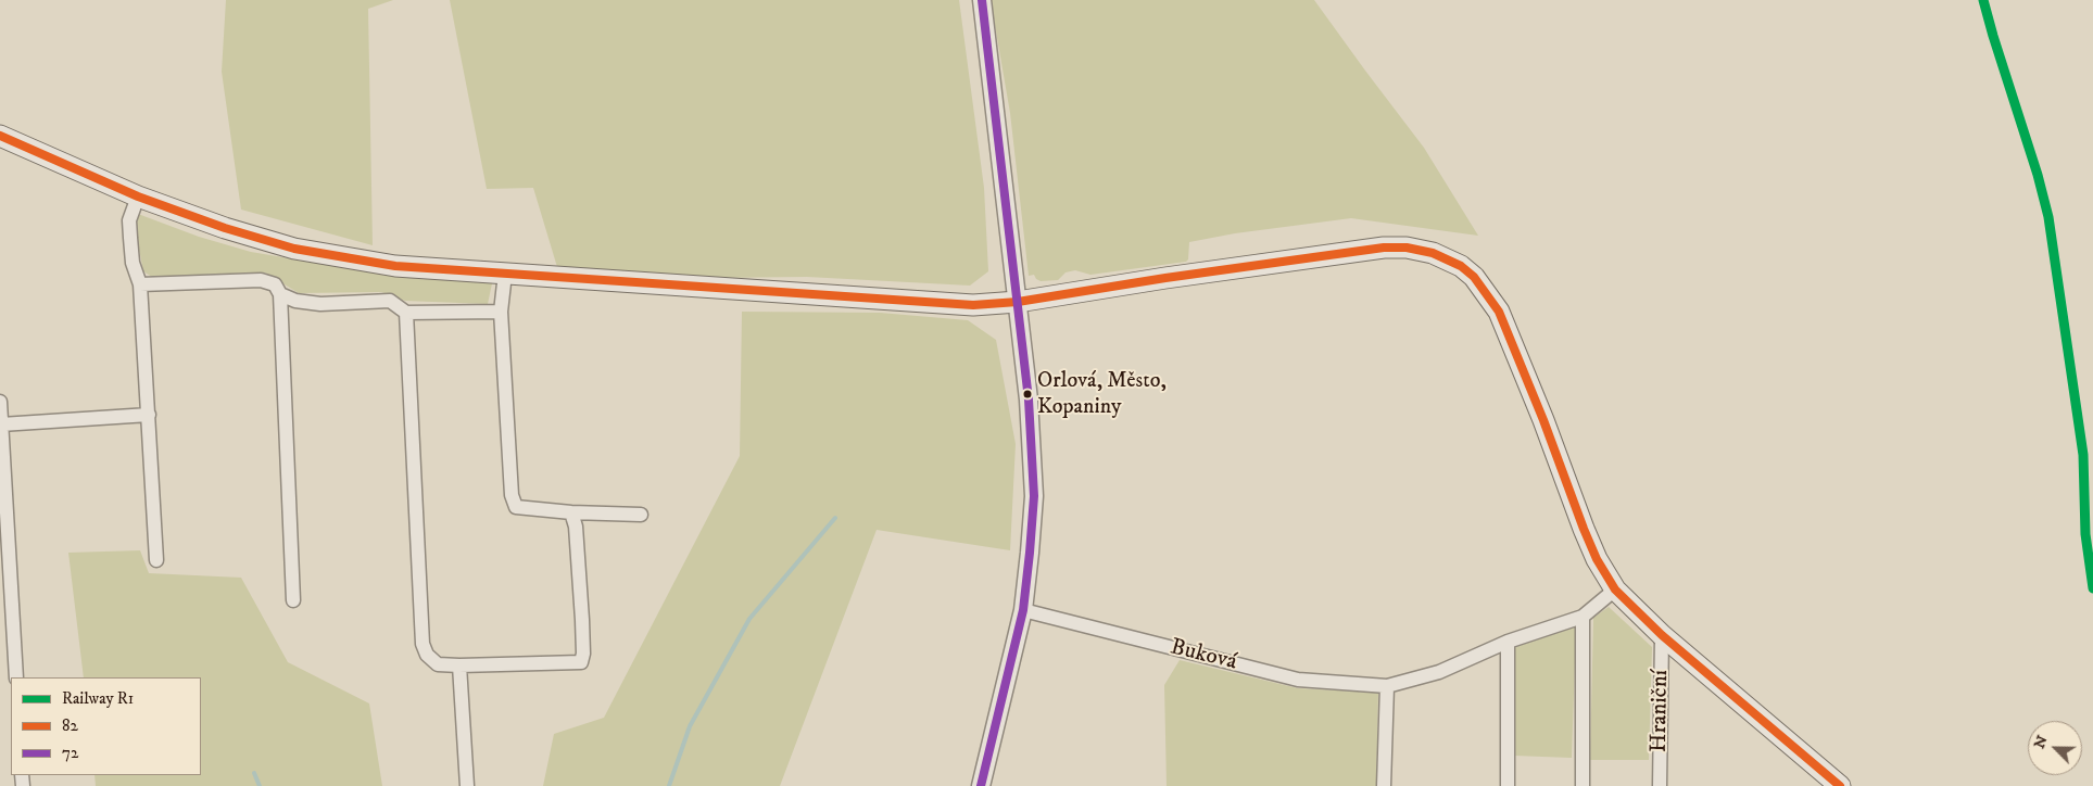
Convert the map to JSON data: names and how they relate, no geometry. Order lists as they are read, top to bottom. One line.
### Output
{"streets":{"main road":["Hraniční"],"street":["Buková"]},"crossings":[["Buková","Hraniční"]],"places":["Orlová, Město, Kopaniny"],"lines":["rail line R1","transit line 72","transit line 82"],"legend":["Railway R1","82","72"],"north":"top left"}
